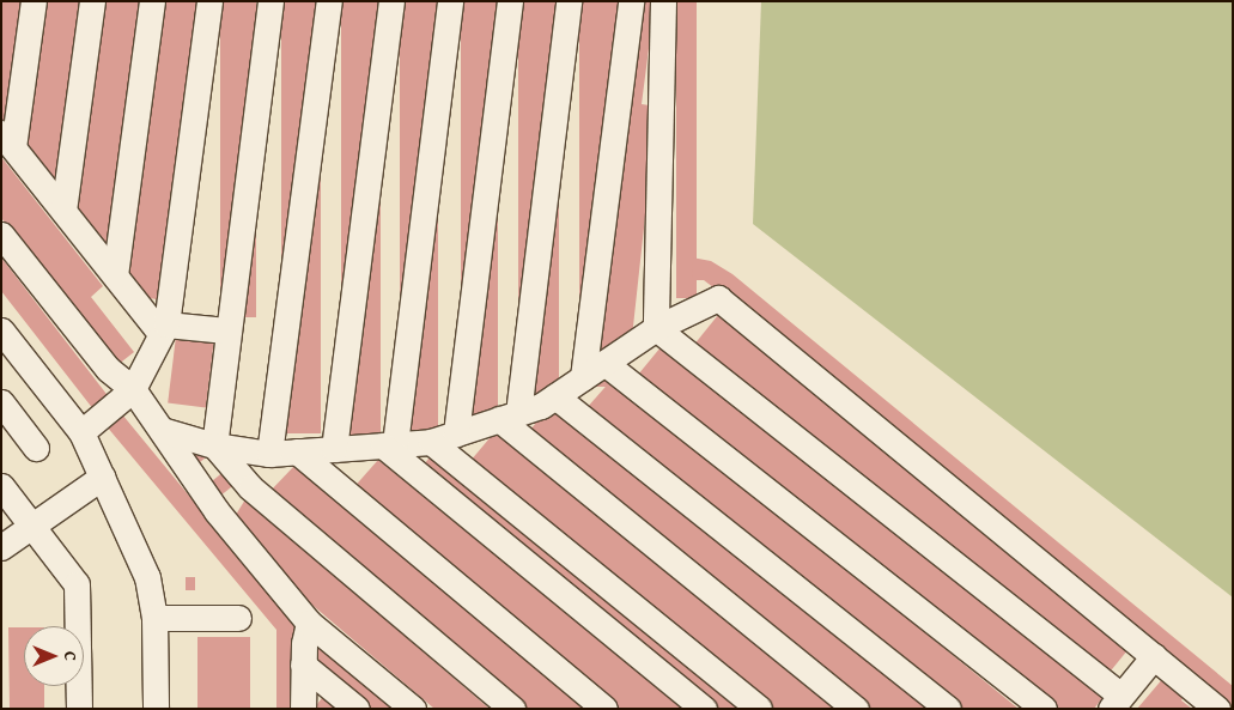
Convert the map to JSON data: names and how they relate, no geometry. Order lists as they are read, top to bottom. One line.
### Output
{"north":"right"}
